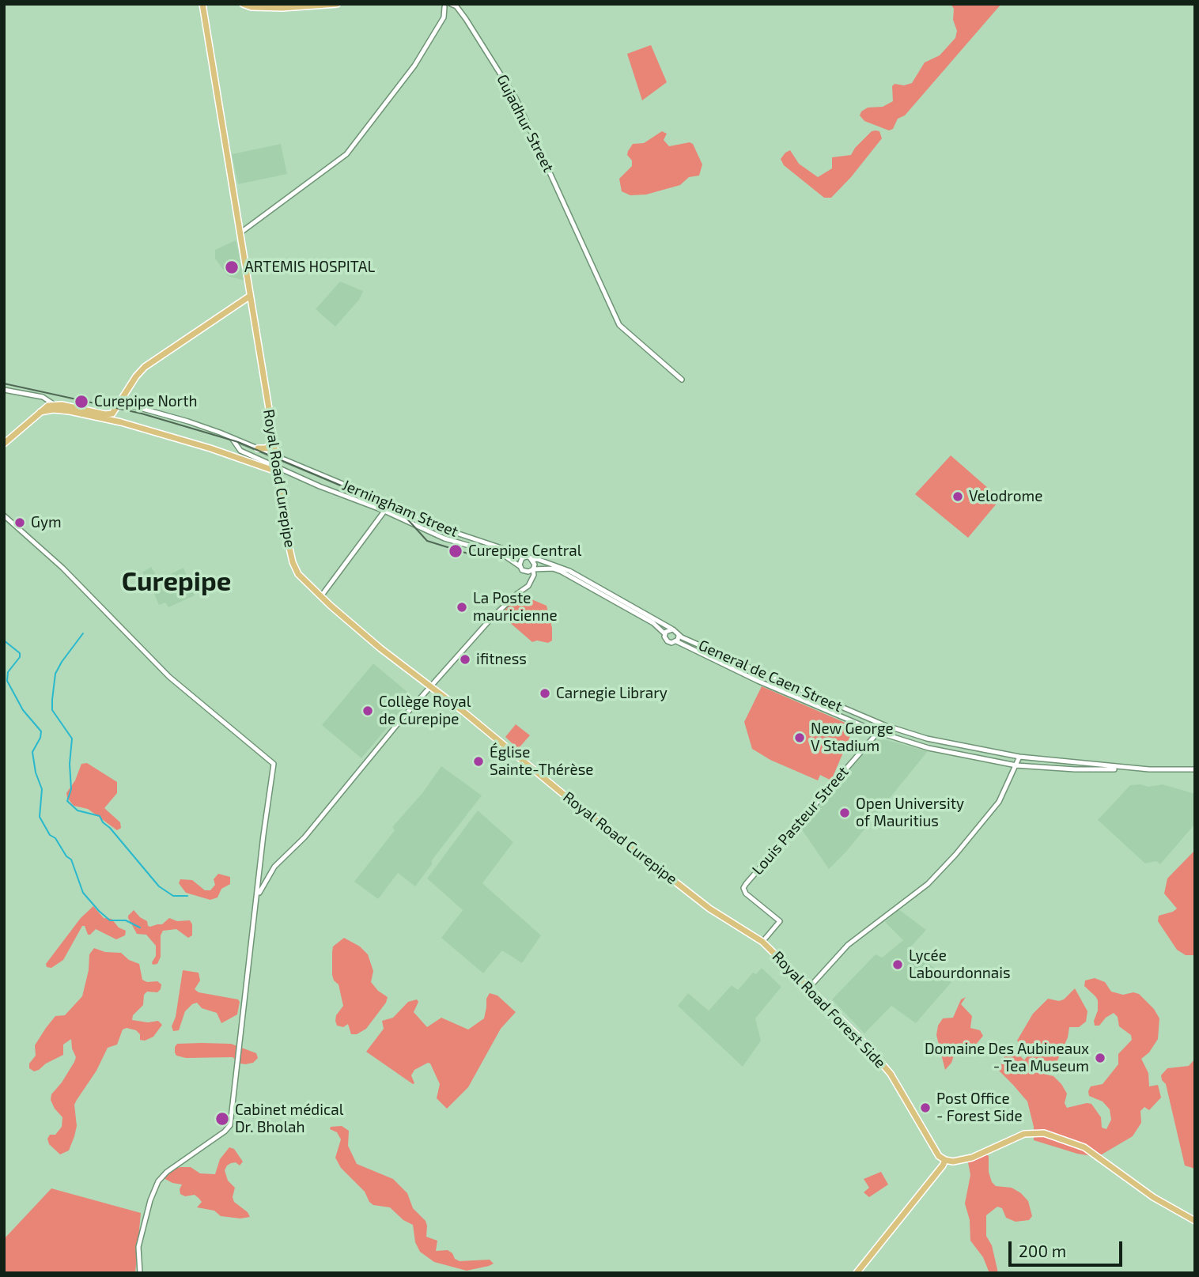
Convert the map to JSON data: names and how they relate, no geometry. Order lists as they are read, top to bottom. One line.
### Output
{"streets":{"main road":["Royal Road Curepipe","Royal Road Forest Side"],"street":["Gujadhur Street","Jerningham Street","General de Caen Street","Louis Pasteur Street"]},"crossings":[["Royal Road Curepipe","Jerningham Street"],["Royal Road Curepipe","Royal Road Forest Side"],["General de Caen Street","Louis Pasteur Street"],["Louis Pasteur Street","Royal Road Forest Side"]],"districts":["Curepipe"],"places":["ARTEMIS HOSPITAL","Curepipe North","Velodrome","Gym","Curepipe Central","La Poste mauricienne","ifitness","Carnegie Library","Collège Royal de Curepipe","New George V Stadium","Église Sainte-Thérèse","Open University of Mauritius","Lycée Labourdonnais","Domaine Des Aubineaux - Tea Museum","Post Office - Forest Side","Cabinet médical Dr. Bholah"],"scale_bar":"200 m"}
